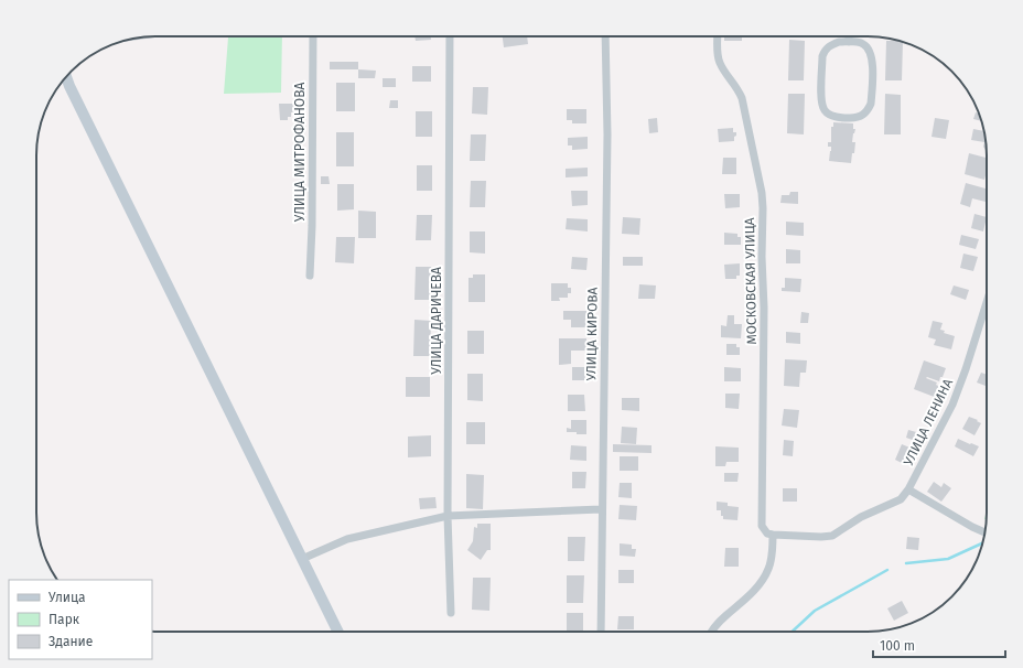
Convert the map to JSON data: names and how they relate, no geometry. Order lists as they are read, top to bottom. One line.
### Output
{"streets":{"street":["УЛИЦА МИТРОФАНОВА","МОСКОВСКАЯ УЛИЦА","УЛИЦА ДАРИЧЕВА","УЛИЦА КИРОВА","УЛИЦА ЛЕНИНА"]},"legend":["Улица","Парк","Здание"],"scale_bar":"100 m"}
